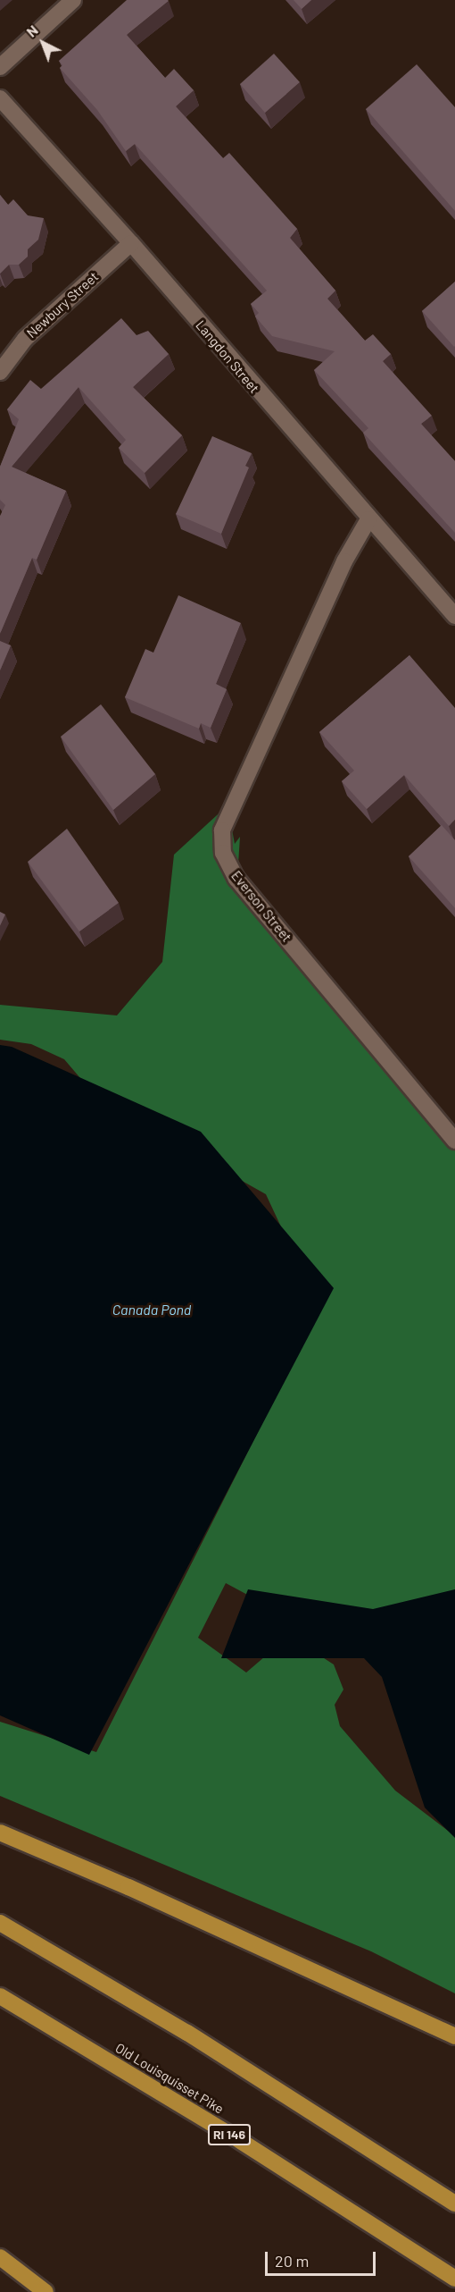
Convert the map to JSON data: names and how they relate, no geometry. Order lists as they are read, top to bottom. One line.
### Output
{"streets":{"highway":["Old Louisquisset Pike","RI 146"],"street":["Newbury Street","Langdon Street","Everson Street"]},"crossings":[["Newbury Street","Langdon Street"],["Langdon Street","Everson Street"]],"water":["Canada Pond"],"scale_bar":"20 m","north":"top left"}
